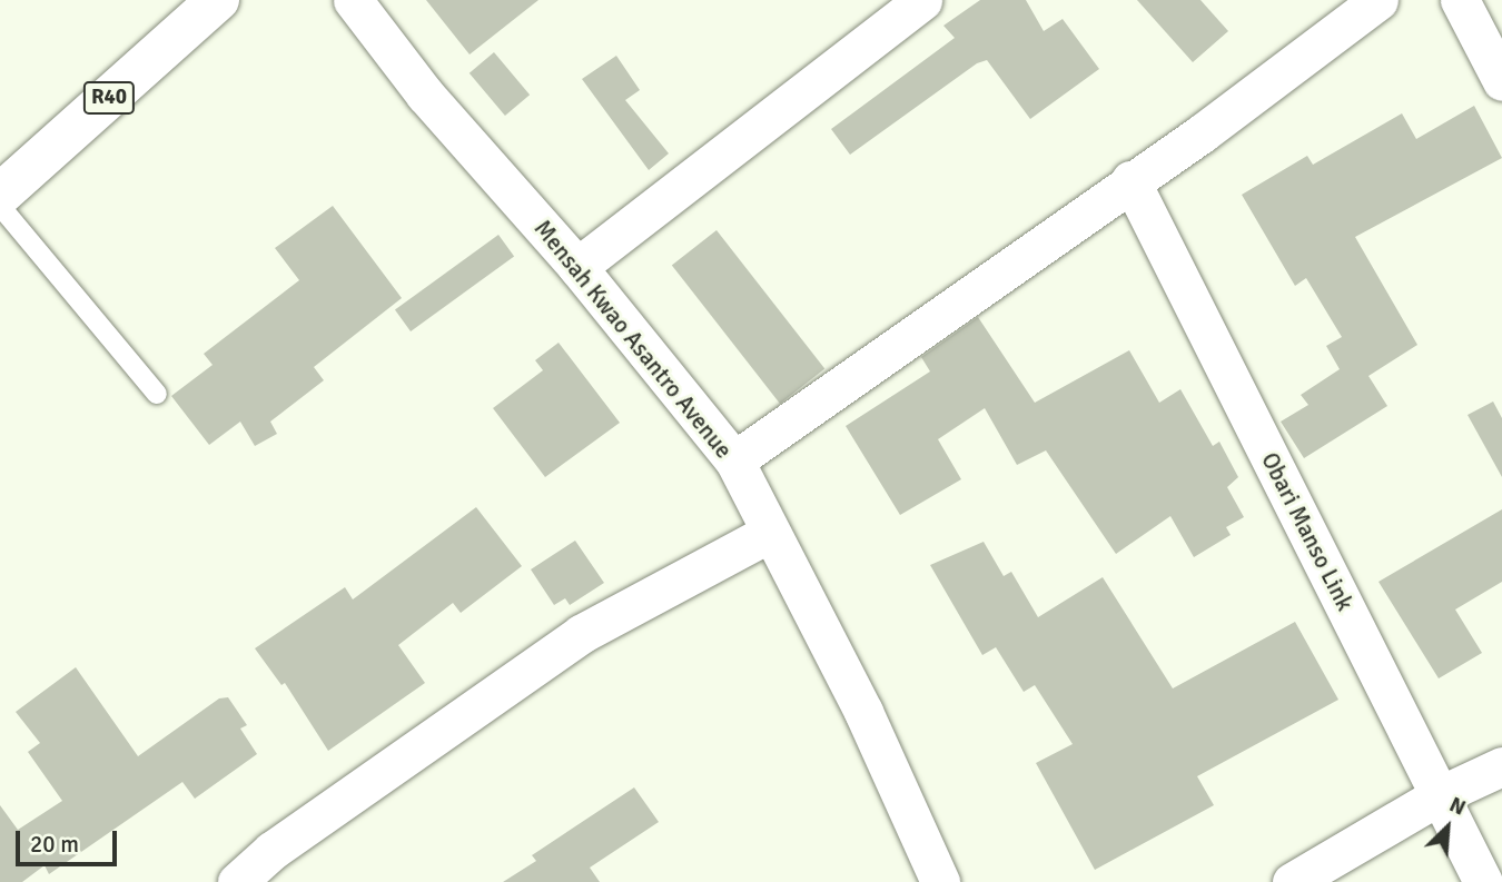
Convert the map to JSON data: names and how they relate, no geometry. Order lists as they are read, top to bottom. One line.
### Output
{"streets":{"main road":["R40"],"street":["Mensah Kwao Asantro Avenue","Obari Manso Link"]},"scale_bar":"20 m","north":"top right"}
